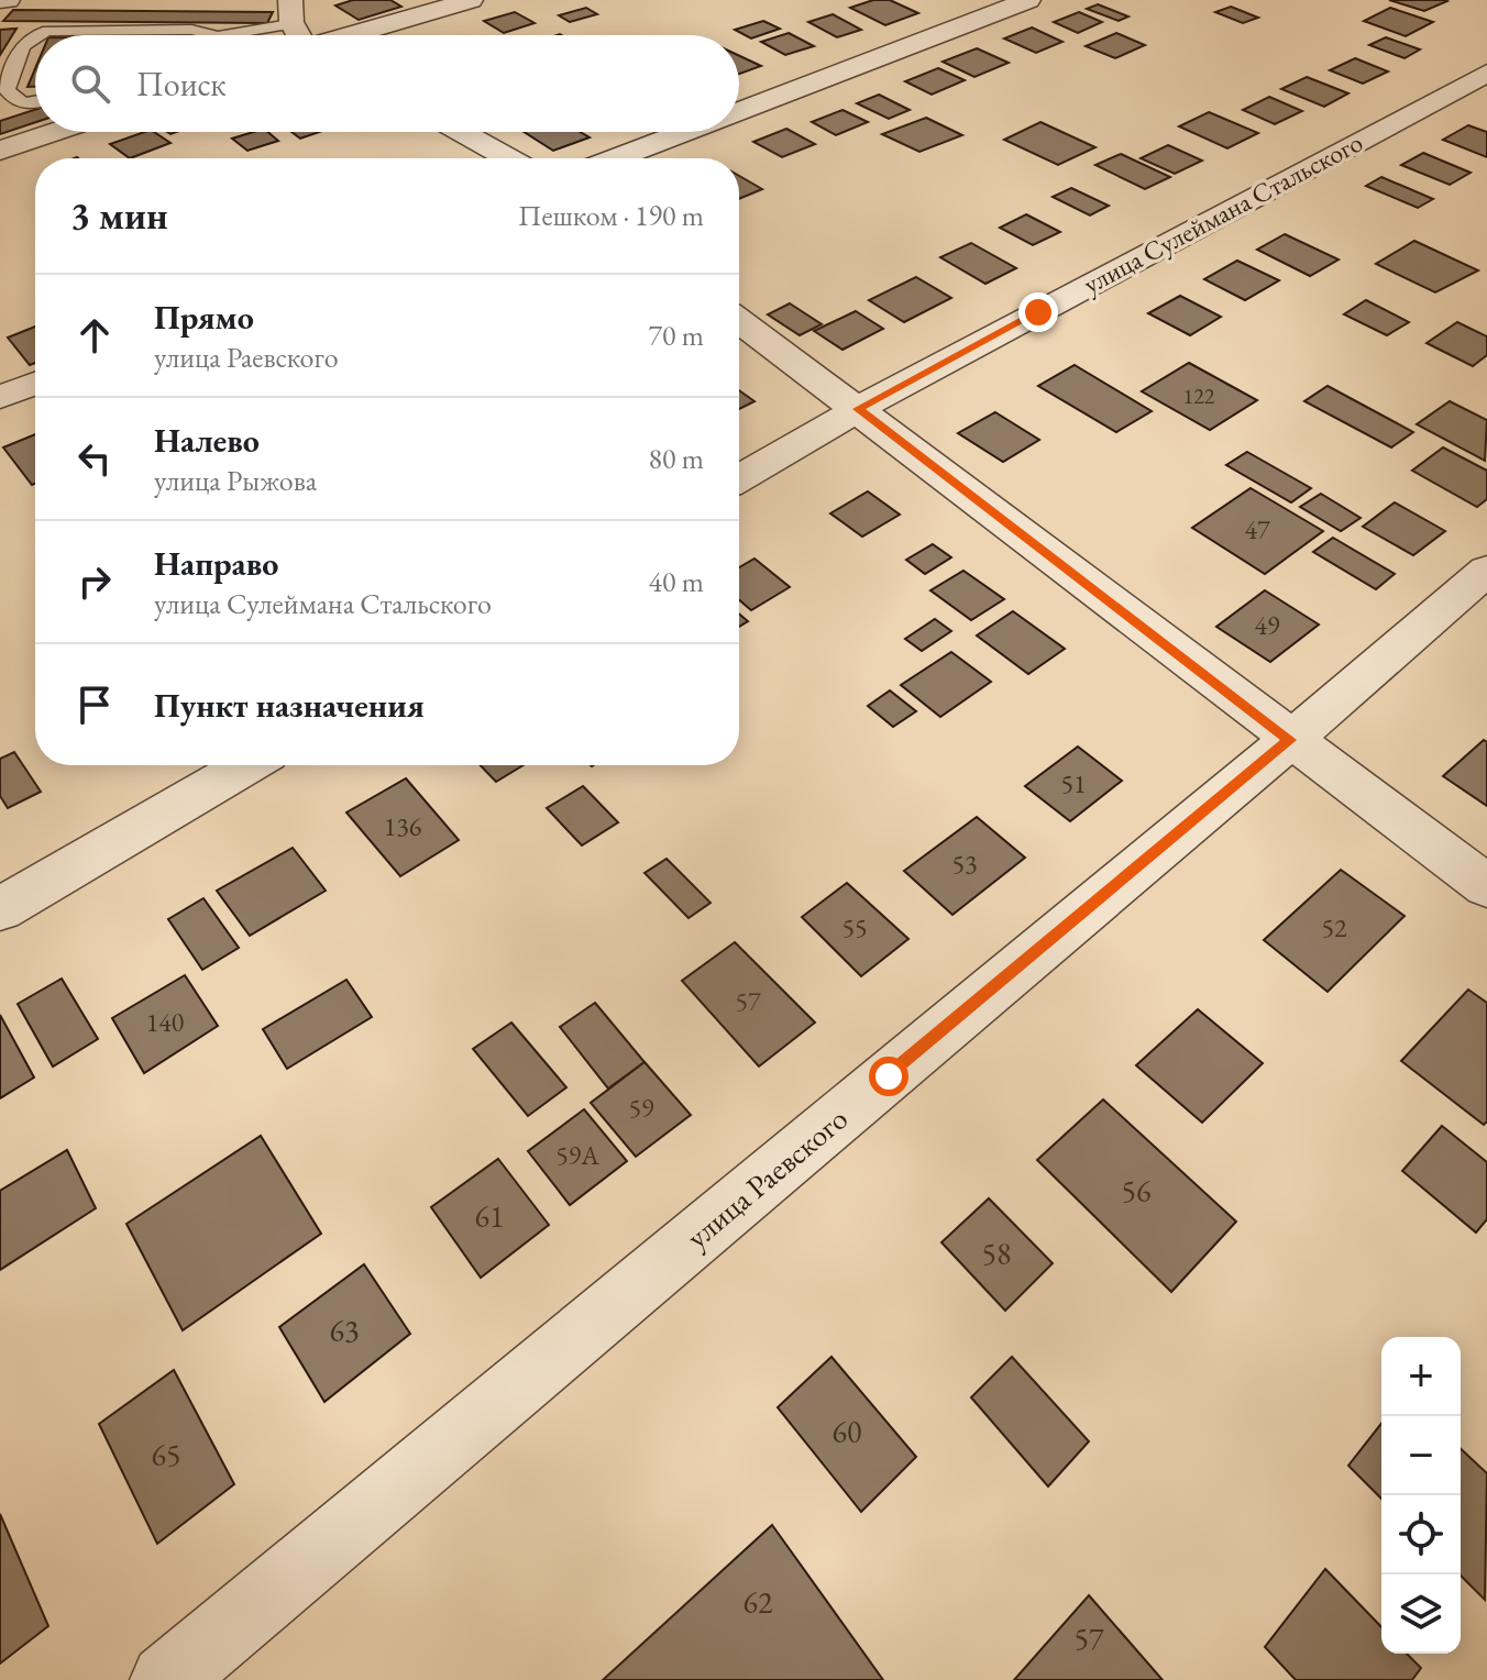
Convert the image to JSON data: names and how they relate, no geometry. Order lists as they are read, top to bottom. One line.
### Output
{"streets":{"street":["улица Сулеймана Стальского","улица Раевского"]},"house_numbers":["122","47","49","51","136","53","55","52","57","140","59","59А","56","61","58","63","60","65","62","57"],"page":{"search":"Поиск","heading":["3 мин","Пешком · 190 m"],"list":[["Прямо","улица Раевского","70 m"],["Налево","улица Рыжова","80 m"],["Направо","улица Сулеймана Стальского","40 m"],"Пункт назначения"],"map_buttons":["+","−"]}}
